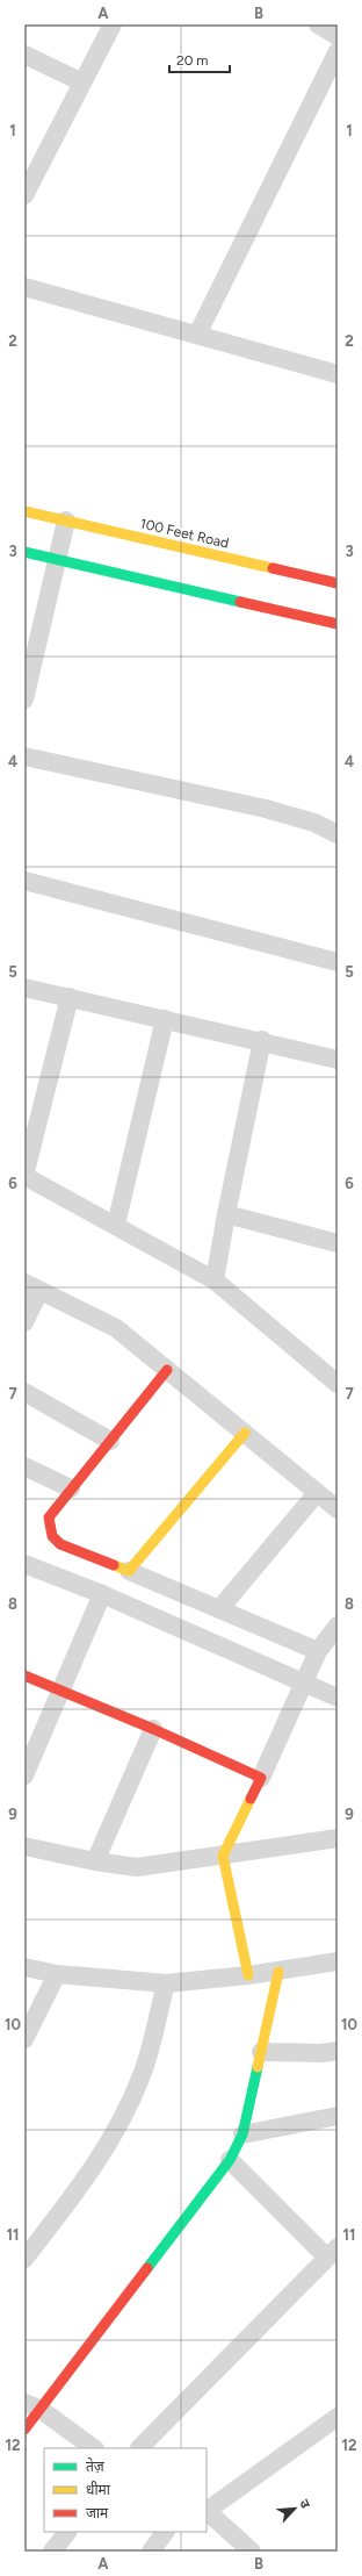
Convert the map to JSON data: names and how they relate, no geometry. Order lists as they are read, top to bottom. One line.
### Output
{"streets":{"street":["100 Feet Road"]},"legend":["तेज़","धीमा","जाम"],"scale_bar":"20 m","north":"top right","grid":{"columns":["A","B"],"rows":["1","2","3","4","5","6","7","8","9","10","11","12"]}}
